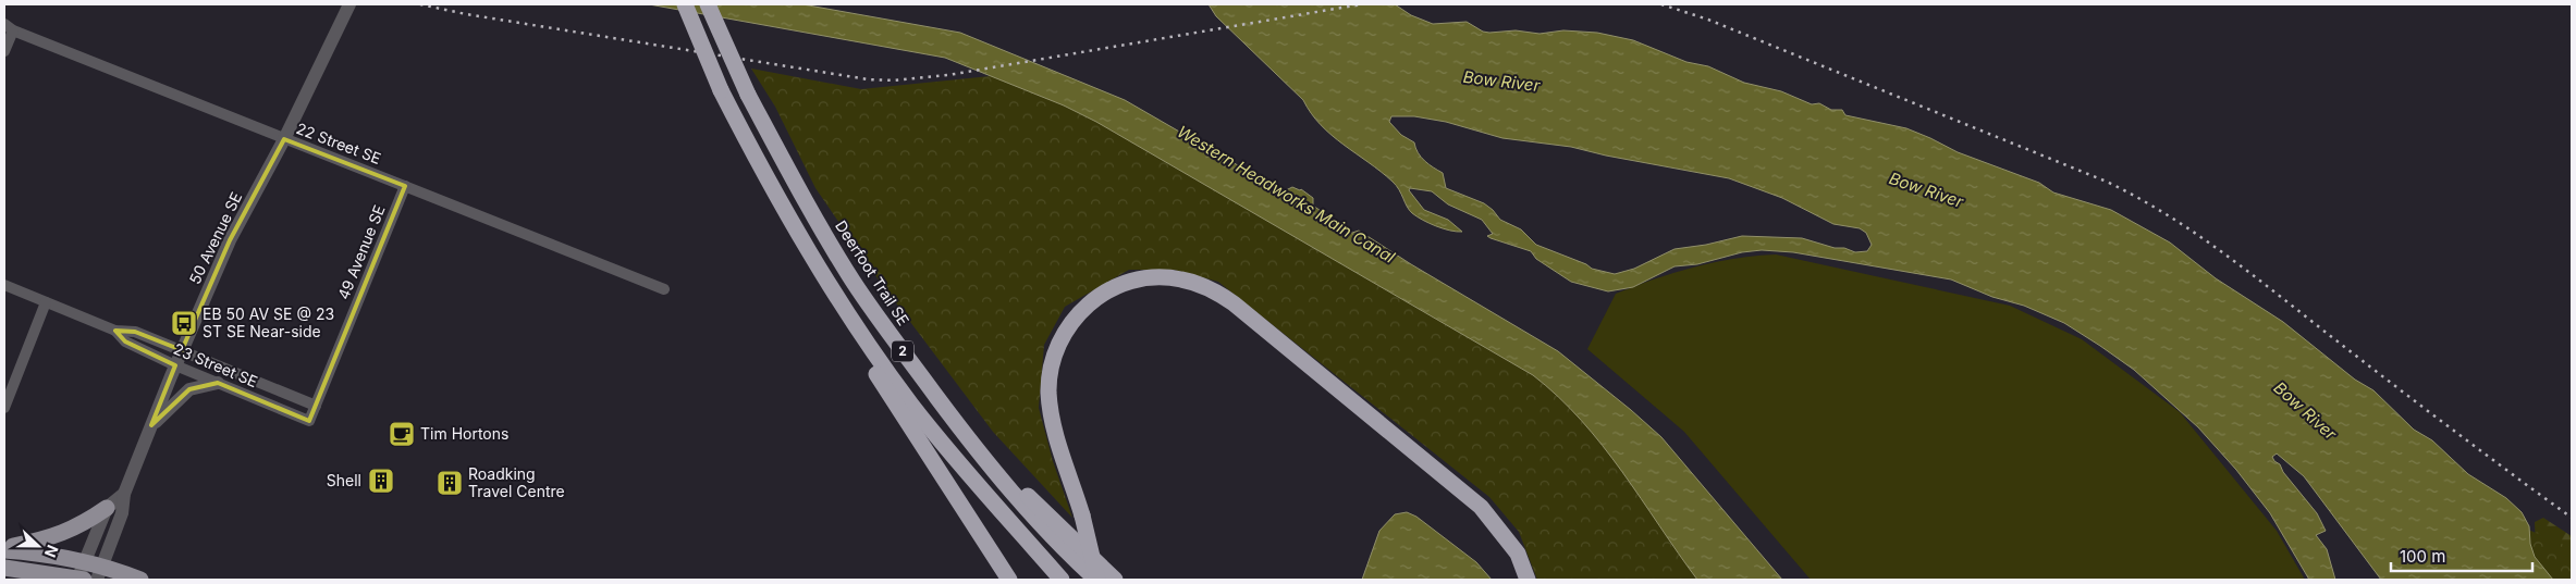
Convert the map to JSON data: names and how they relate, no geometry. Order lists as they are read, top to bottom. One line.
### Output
{"streets":{"highway":["Deerfoot Trail SE","2"],"street":["22 Street SE","50 Avenue SE","49 Avenue SE","23 Street SE"]},"crossings":[["22 Street SE","50 Avenue SE"],["22 Street SE","49 Avenue SE"],["50 Avenue SE","23 Street SE"],["49 Avenue SE","23 Street SE"]],"water":["Bow River","Western Headworks Main Canal"],"places":{"bus stop":["EB 50 AV SE @ 23 ST SE Near-side"],"cafe":["Tim Hortons"],"building":["Shell","Roadking Travel Centre"]},"scale_bar":"100 m","north":"right"}
